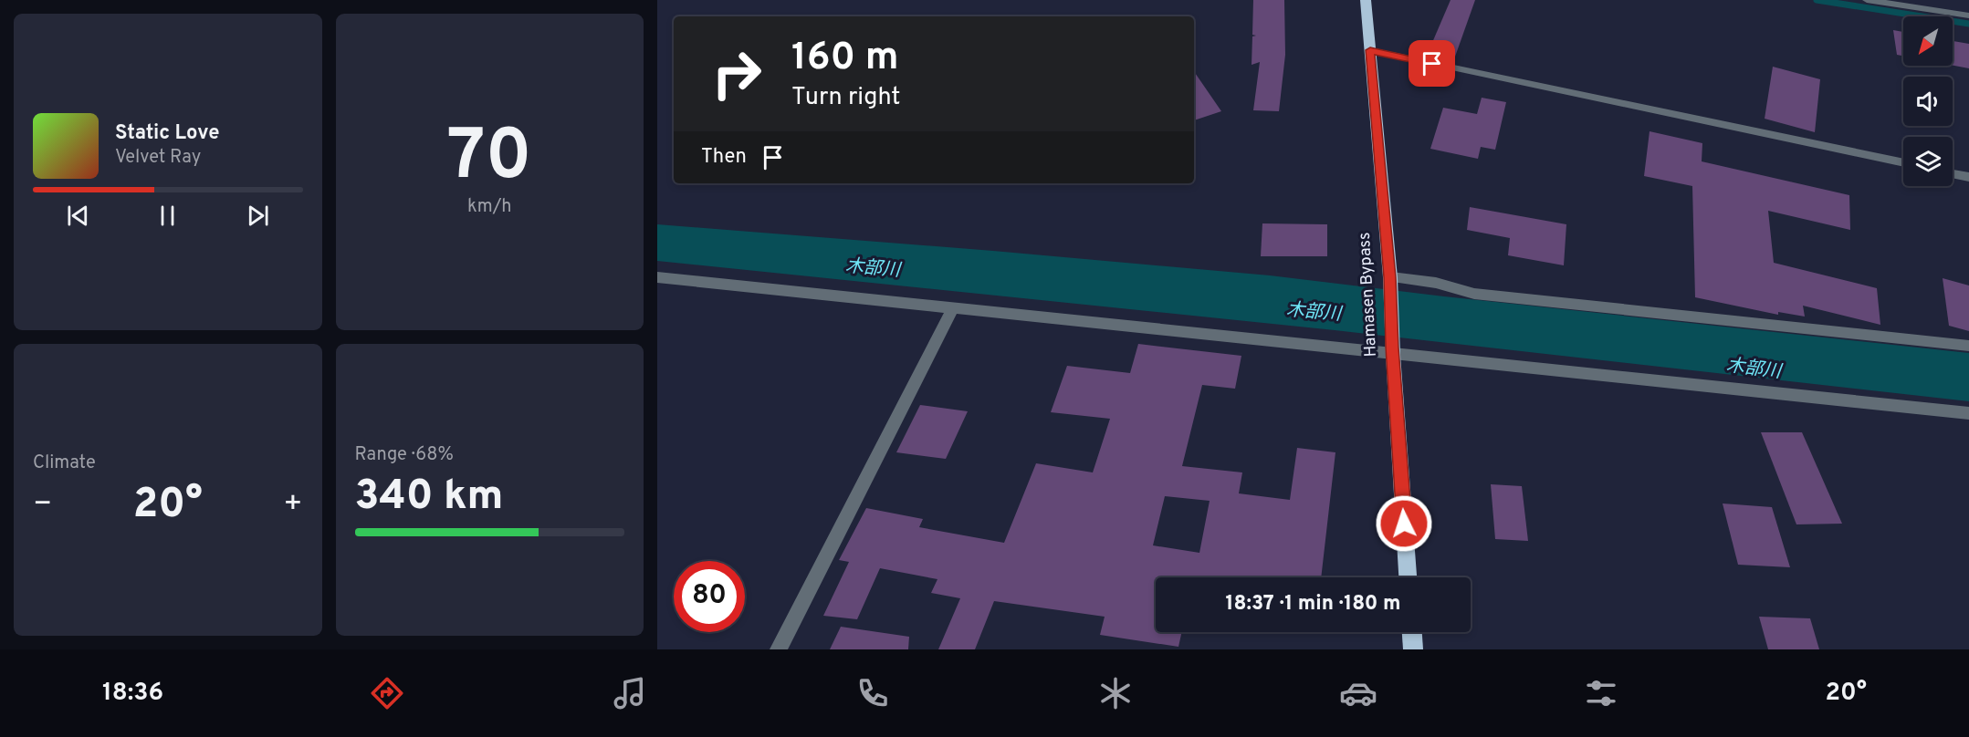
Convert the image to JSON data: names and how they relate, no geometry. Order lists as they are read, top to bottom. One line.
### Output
{"streets":{"highway":["Hamasen Bypass"]},"water":["木部川"],"north":"bottom left","page":{"tile":[["70","km/h"],"Climate",["Range · 68%","340 km"]],"turn":["160 m","Turn right"],"song":["Static Love","Velvet Ray"],"then":"Then","heat":["−","20°","+"],"limit":"80","trip":"18:37 · 1 min · 180 m","tabs":["18:36","20°"]}}
